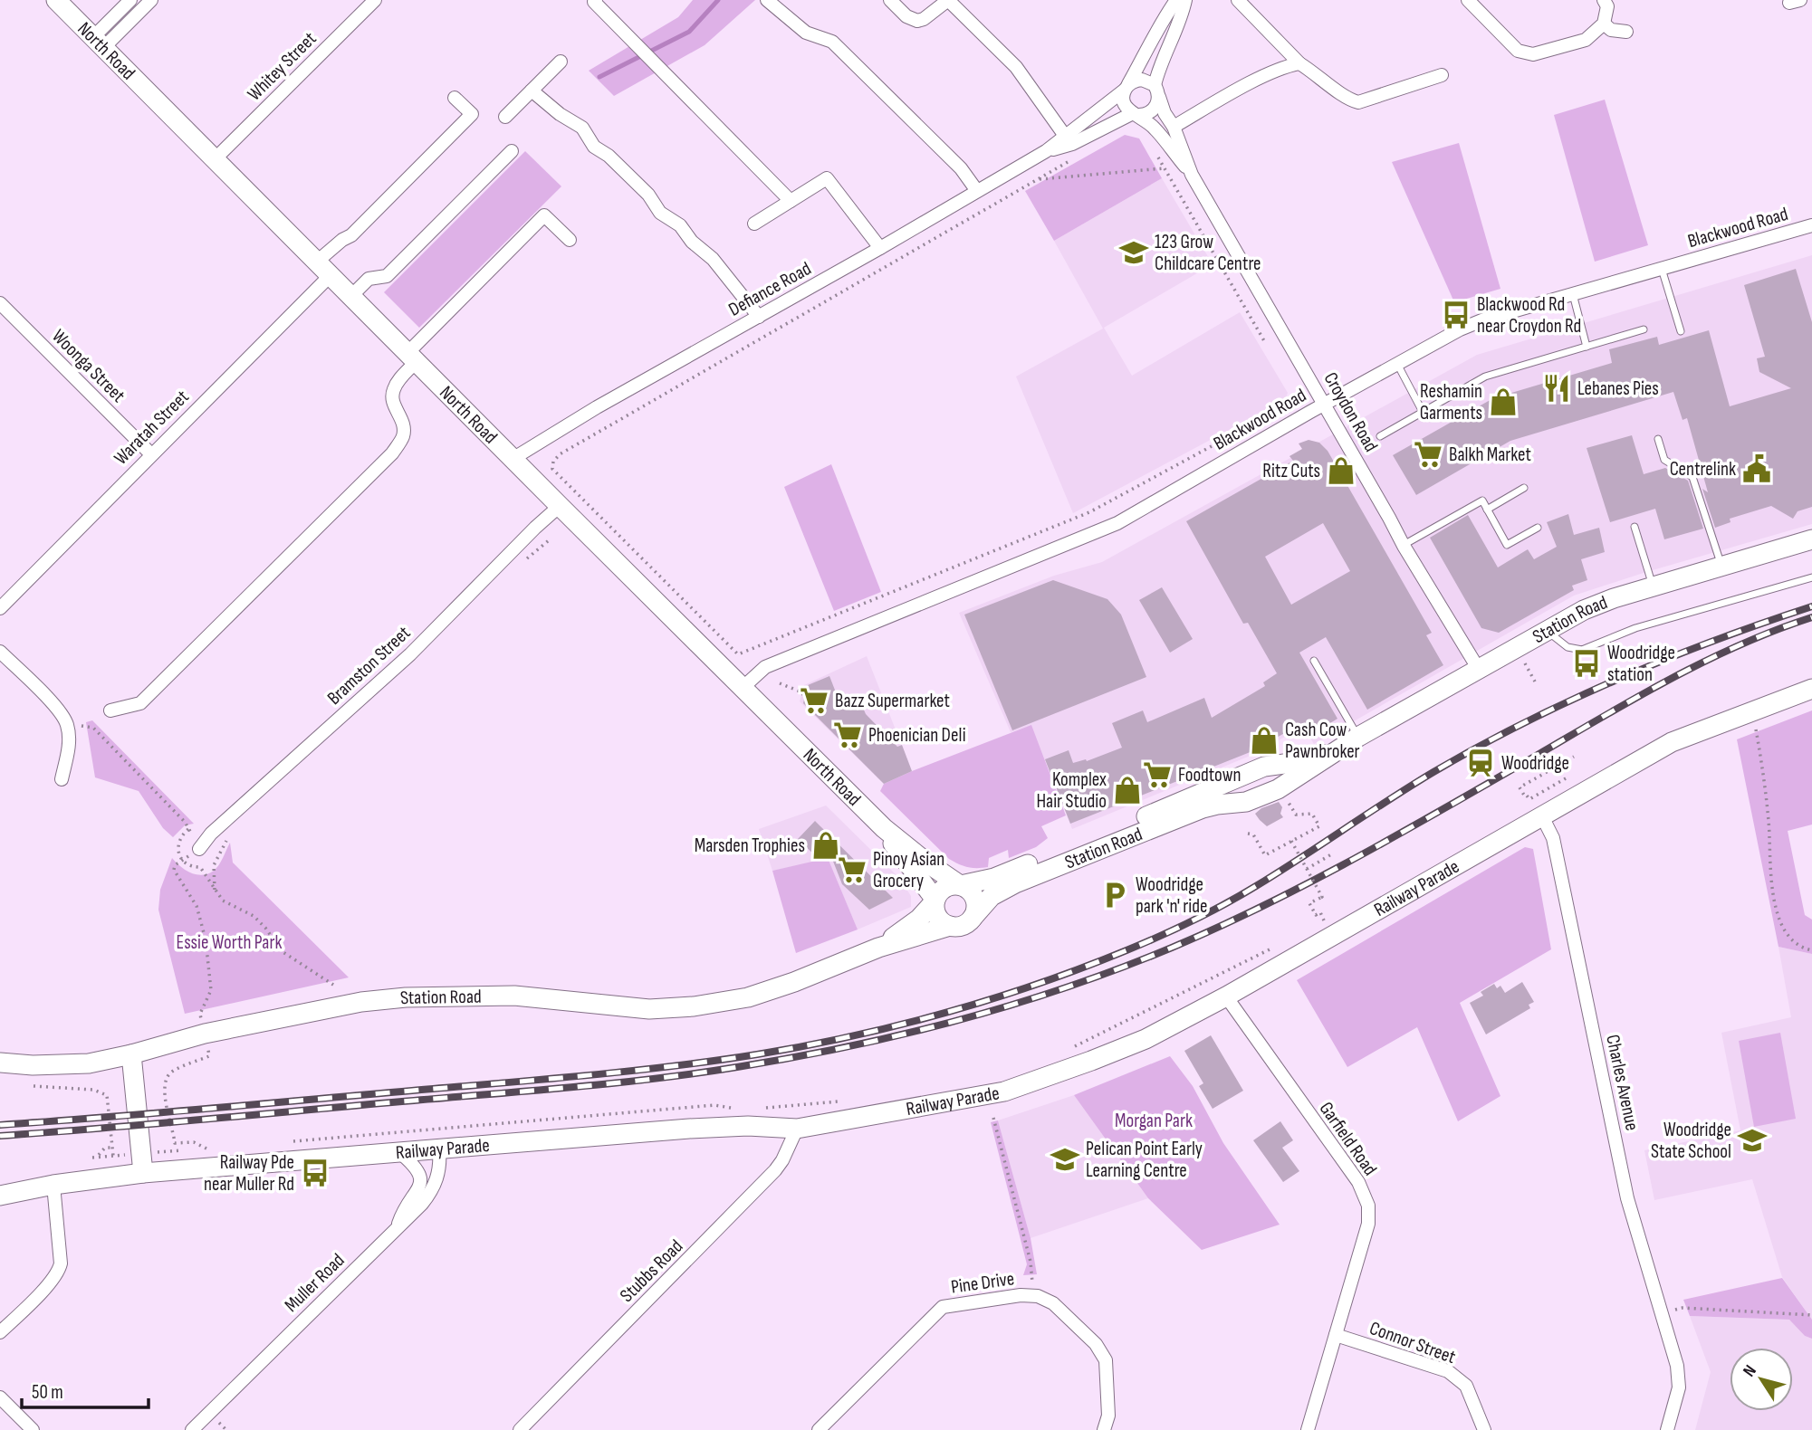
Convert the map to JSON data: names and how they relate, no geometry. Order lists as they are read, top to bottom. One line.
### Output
{"streets":{"street":["North Road","Whitey Street","Blackwood Road","Defiance Road","Woonga Street","Croydon Road","Waratah Street","Station Road","Bramston Street","Railway Parade","Charles Avenue","Garfield Road","Stubbs Road","Muller Road","Pine Drive","Connor Street"]},"crossings":[["North Road","Whitey Street"],["North Road","Blackwood Road"],["North Road","Defiance Road"],["North Road","Waratah Street"],["North Road","Station Road"],["North Road","Bramston Street"],["Blackwood Road","Croydon Road"],["Defiance Road","Croydon Road"],["Woonga Street","Waratah Street"],["Croydon Road","Station Road"],["Railway Parade","Charles Avenue"],["Railway Parade","Garfield Road"],["Railway Parade","Stubbs Road"],["Railway Parade","Muller Road"],["Garfield Road","Connor Street"]],"parks":["Essie Worth Park","Morgan Park"],"places":{"school or university":["123 Grow Childcare Centre","Woodridge State School","Pelican Point Early Learning Centre"],"bus stop":["Blackwood Rd near Croydon Rd","Woodridge station","Railway Pde near Muller Rd"],"restaurant":["Lebanes Pies"],"shop":["Reshamin Garments","Ritz Cuts","Cash Cow Pawnbroker","Komplex Hair Studio","Marsden Trophies"],"supermarket":["Balkh Market","Bazz Supermarket","Phoenician Deli","Foodtown","Pinoy Asian Grocery"],"public building":["Centrelink"],"station":["Woodridge"],"parking":["Woodridge park 'n' ride"]},"scale_bar":"50 m","north":"top left"}
